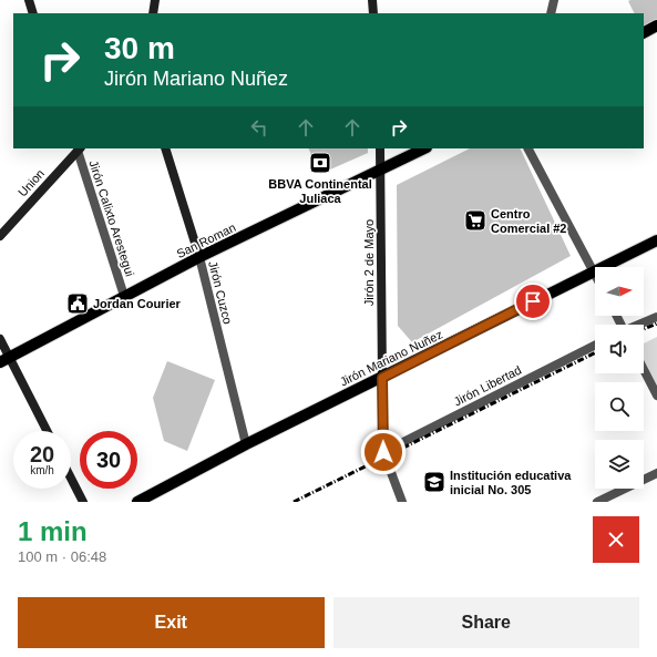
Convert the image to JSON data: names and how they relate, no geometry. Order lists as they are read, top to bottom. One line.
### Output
{"streets":{"main road":["San Roman","Jirón Mariano Nuñez"],"street":["Union","Jirón Calixto Arestegui","Jirón 2 de Mayo","Jirón Cuzco","Jirón Libertad"]},"crossings":[["Union","Jirón Calixto Arestegui"],["Jirón Calixto Arestegui","San Roman"],["San Roman","Jirón 2 de Mayo"],["San Roman","Jirón Cuzco"],["Jirón 2 de Mayo","Jirón Mariano Nuñez"],["Jirón Cuzco","Jirón Mariano Nuñez"]],"places":{"bank":["BBVA Continental Juliaca"],"supermarket":["Centro Comercial #2"],"public building":["Jordan Courier"],"school or university":["Institución educativa inicial No. 305"]},"north":"right","page":{"turn":["30 m","Jirón Mariano Nuñez"],"speed":"20 km/h","limit":"30","heading":["1 min","100 m · 06:48"],"buttons":["Exit","Share"]}}
